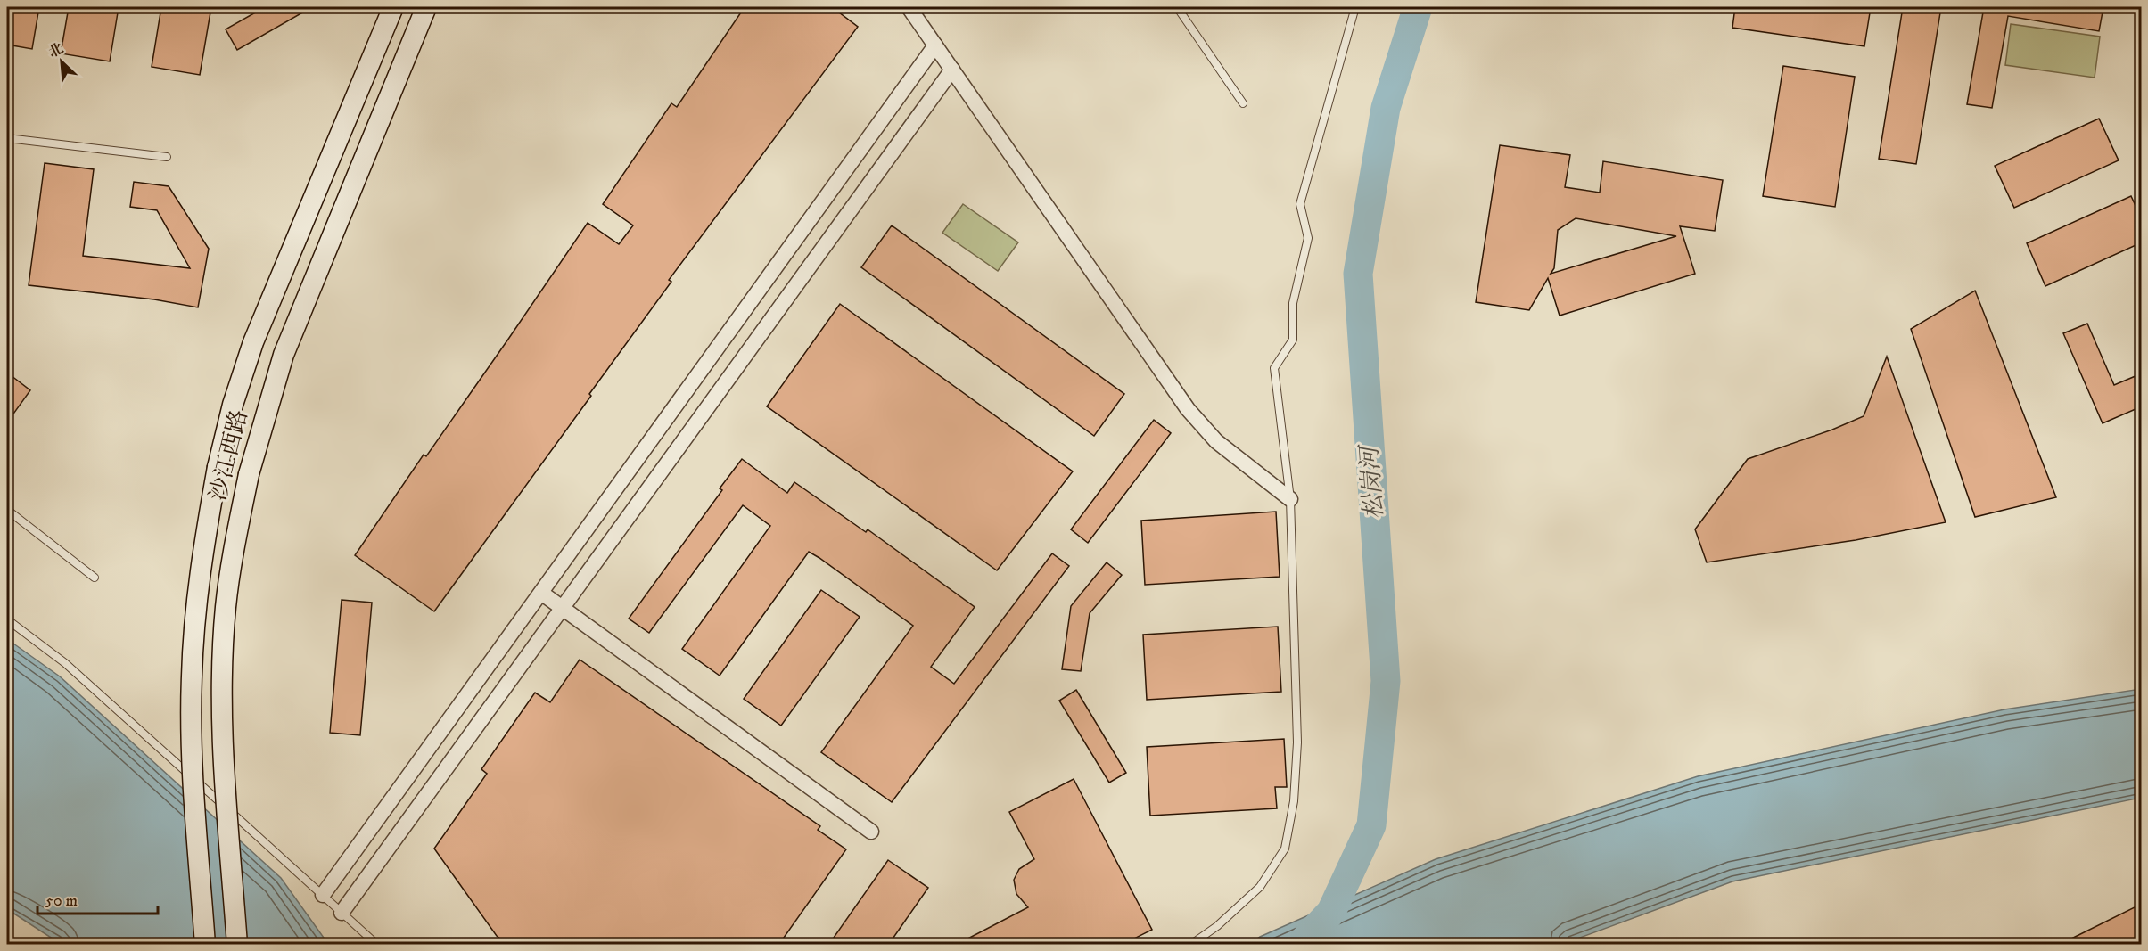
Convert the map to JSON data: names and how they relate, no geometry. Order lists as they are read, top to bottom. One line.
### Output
{"streets":{"street":["沙江西路"]},"water":["松岗河"],"scale_bar":"50 m","north":"top left"}
